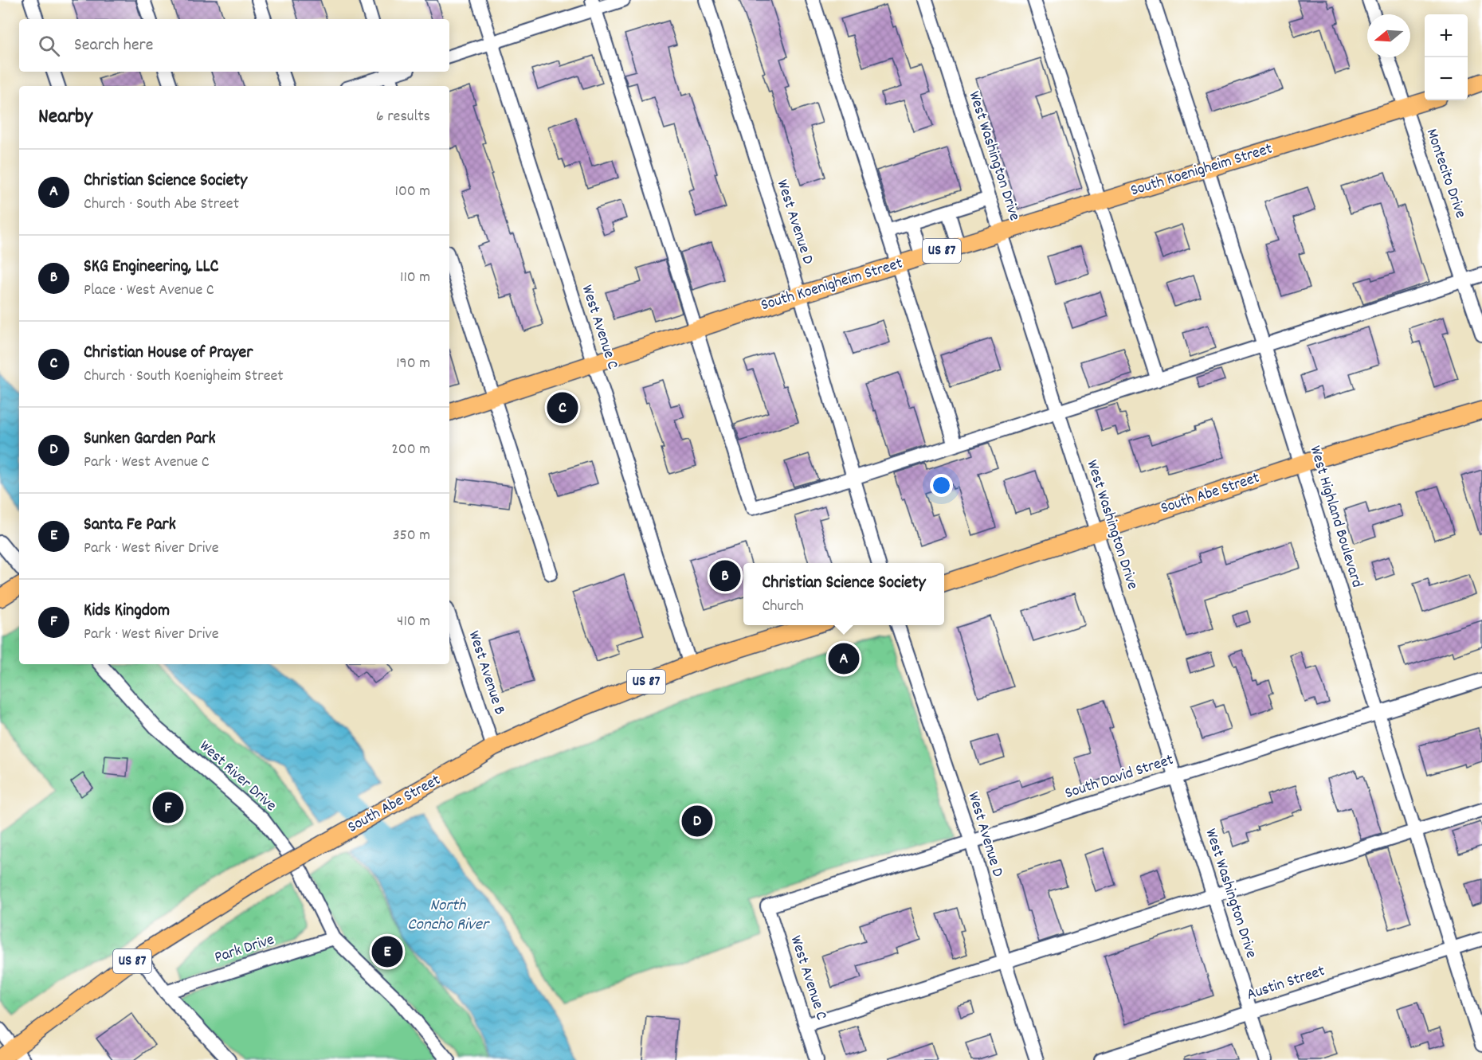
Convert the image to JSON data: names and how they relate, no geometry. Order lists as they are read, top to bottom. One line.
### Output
{"streets":{"main road":["South Koenigheim Street","US 87","South Abe Street"],"street":["West Washington Drive","Montecito Drive","West Avenue D","West Avenue C","West Highland Boulevard","West Avenue B","West River Drive","South David Street","Park Drive","Austin Street"]},"crossings":[["West Washington Drive","South Koenigheim Street"],["West Washington Drive","South Abe Street"],["West Washington Drive","South David Street"],["West Washington Drive","Austin Street"],["South Koenigheim Street","Montecito Drive"],["South Koenigheim Street","West Avenue D"],["South Koenigheim Street","West Avenue C"],["South Koenigheim Street","West Highland Boulevard"],["West Avenue D","South David Street"],["West Avenue C","South Abe Street"],["West Avenue C","South David Street"],["South Abe Street","West Highland Boulevard"],["South Abe Street","West Avenue B"],["West Highland Boulevard","South David Street"],["West Highland Boulevard","Austin Street"],["West River Drive","Park Drive"]],"water":["North Concho River"],"north":"left","page":{"map_buttons":["+","−"],"search":"Search here","heading":["Nearby","6 results"],"list":[{"mark":"A","name":"Christian Science Society","note":"Church · South Abe Street","value":"100 m"},{"mark":"B","name":"SKG Engineering, LLC","note":"Place · West Avenue C","value":"110 m"},{"mark":"C","name":"Christian House of Prayer","note":"Church · South Koenigheim Street","value":"190 m"},{"mark":"D","name":"Sunken Garden Park","note":"Park · West Avenue C","value":"200 m"},{"mark":"E","name":"Santa Fe Park","note":"Park · West River Drive","value":"350 m"},{"mark":"F","name":"Kids Kingdom","note":"Park · West River Drive","value":"410 m"}],"pins":["C","B","A","F","D","E"],"popup":["Christian Science Society","Church"]}}
